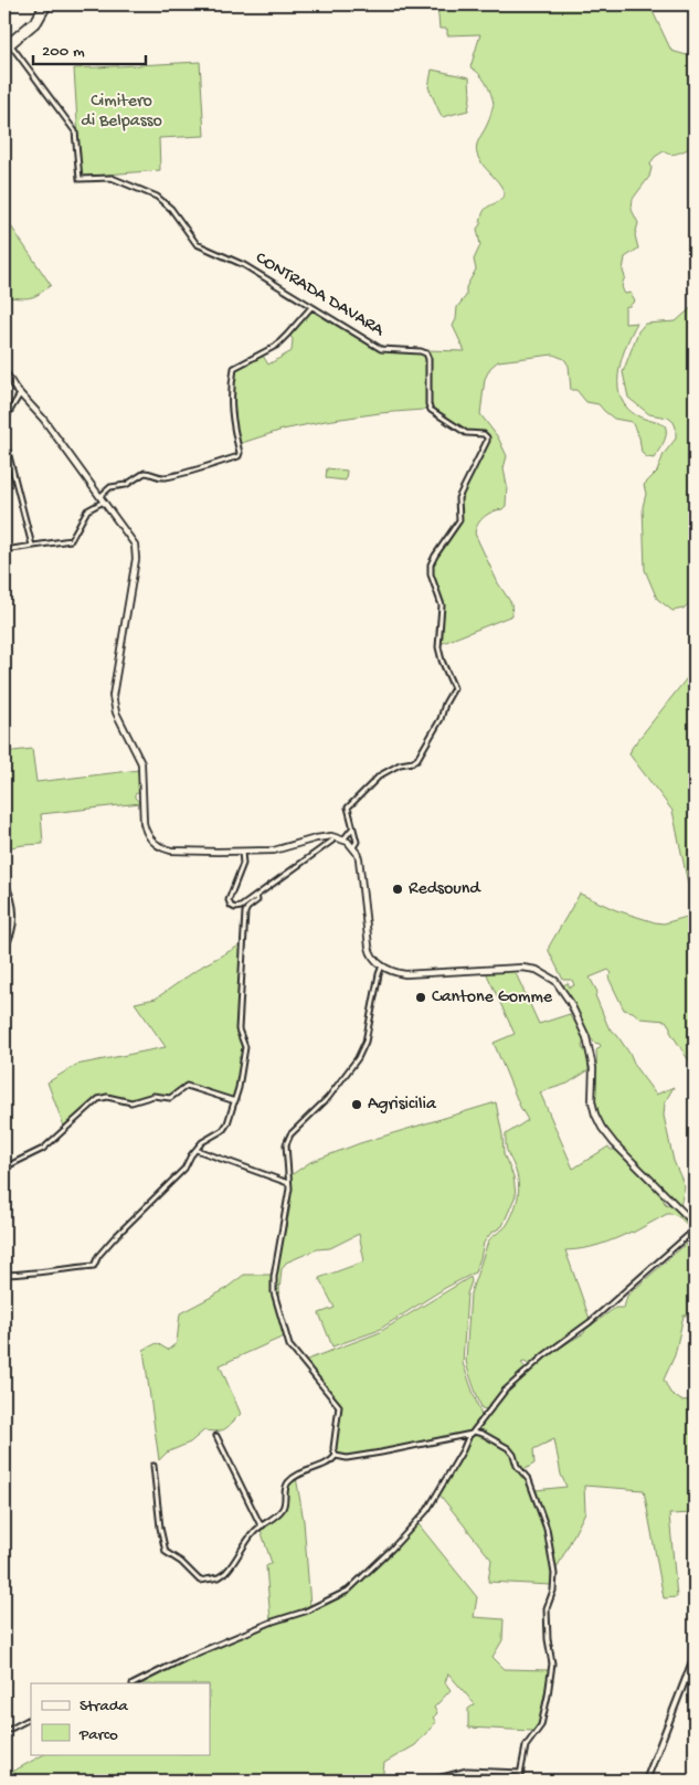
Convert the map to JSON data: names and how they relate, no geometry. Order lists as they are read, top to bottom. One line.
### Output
{"streets":{"street":["CONTRADA DAVARA"]},"parks":["Cimitero di Belpasso"],"places":["Redsound","Cantone Gomme","Agrisicilia"],"legend":["Strada","Parco"],"scale_bar":"200 m"}
